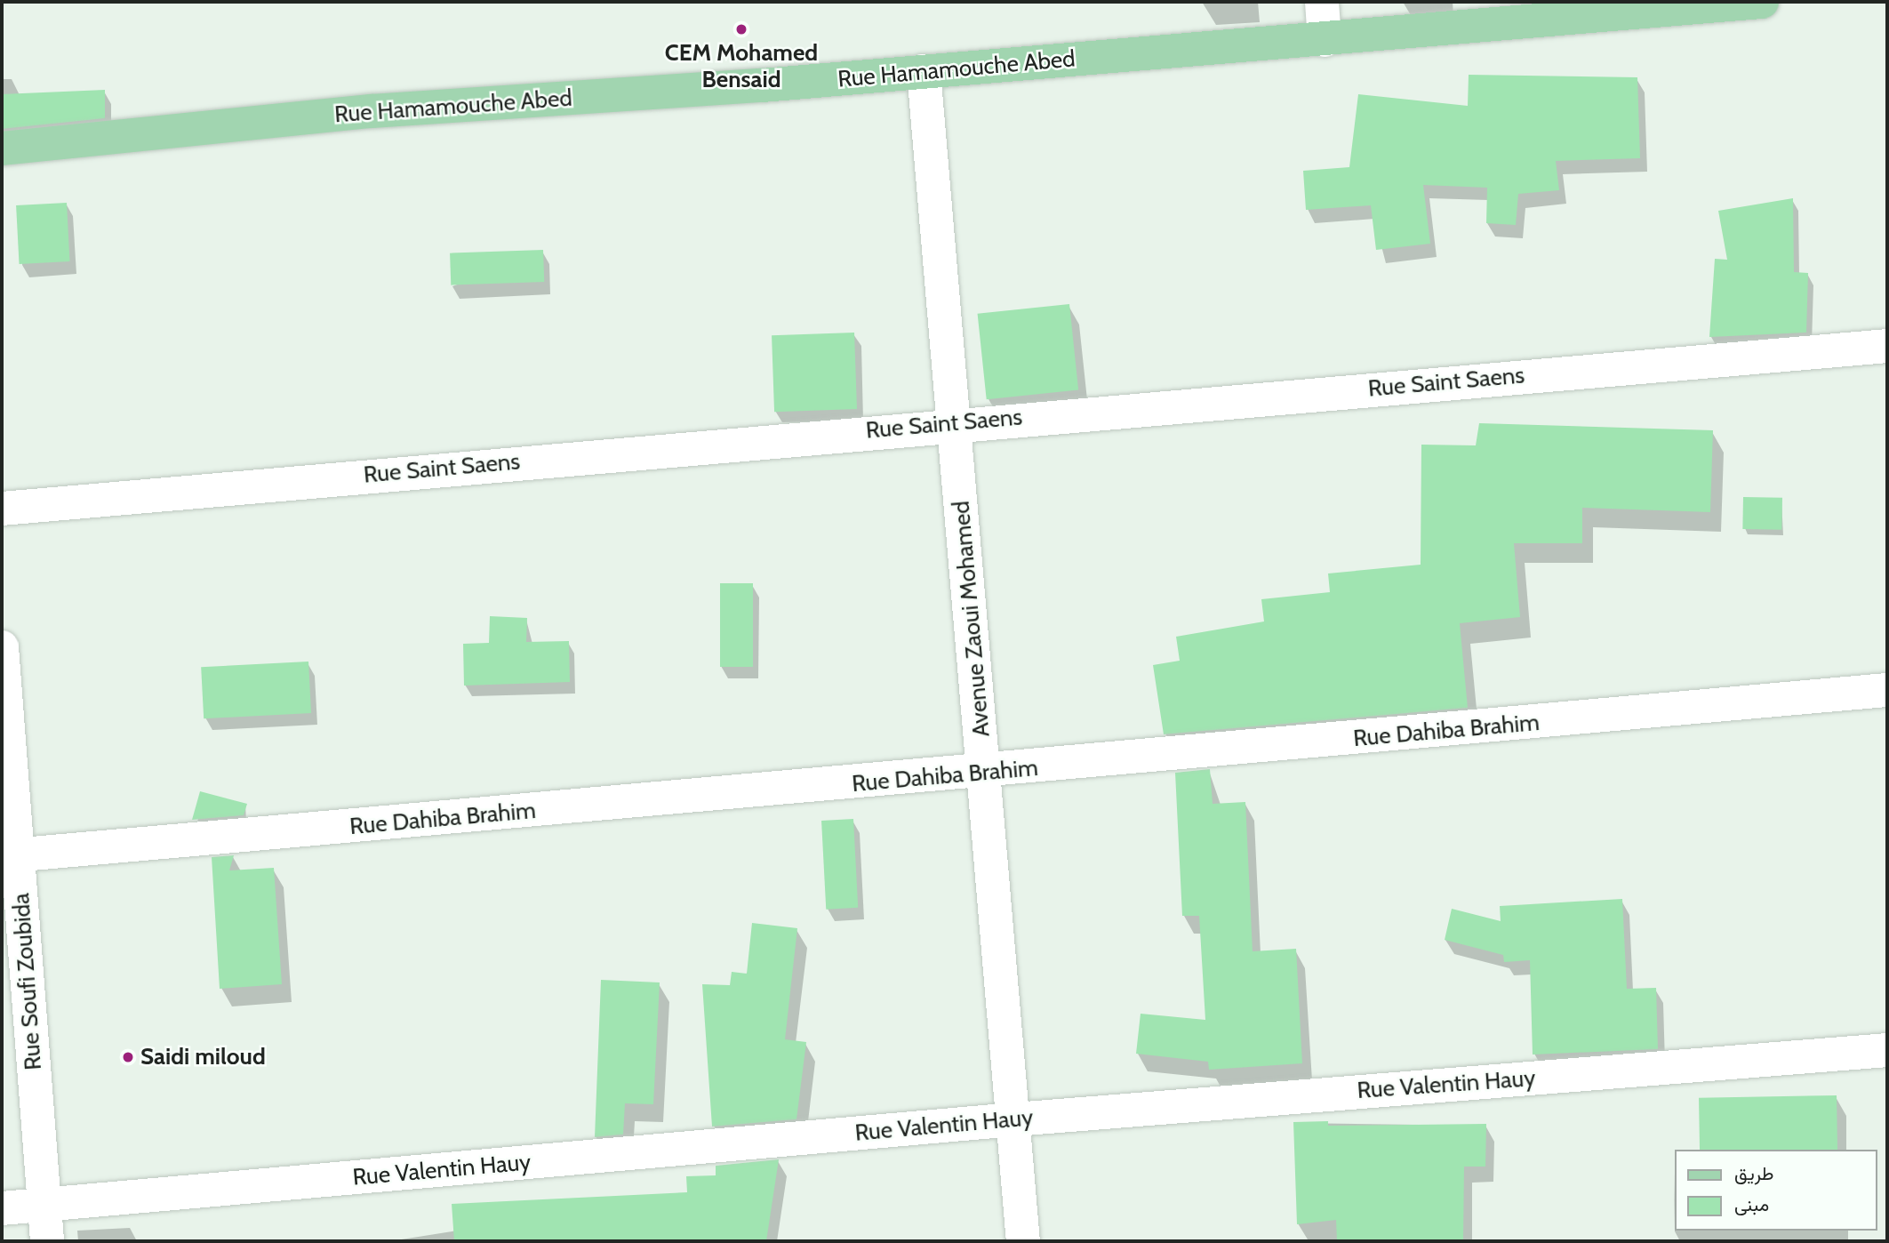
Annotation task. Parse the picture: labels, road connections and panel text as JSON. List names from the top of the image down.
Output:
{
  "streets": {
    "main road": ["Rue Hamamouche Abed"],
    "street": [
      "Rue Saint Saens",
      "Avenue Zaoui Mohamed",
      "Rue Dahiba Brahim",
      "Rue Soufi Zoubida",
      "Rue Valentin Hauy"
    ]
  },
  "crossings": [
    ["Rue Hamamouche Abed", "Avenue Zaoui Mohamed"],
    ["Rue Saint Saens", "Avenue Zaoui Mohamed"],
    ["Avenue Zaoui Mohamed", "Rue Dahiba Brahim"],
    ["Avenue Zaoui Mohamed", "Rue Valentin Hauy"],
    ["Rue Dahiba Brahim", "Rue Soufi Zoubida"],
    ["Rue Soufi Zoubida", "Rue Valentin Hauy"]
  ],
  "places": ["CEM Mohamed Bensaid", "Saidi miloud"],
  "legend": ["طريق", "مبنى"]
}
